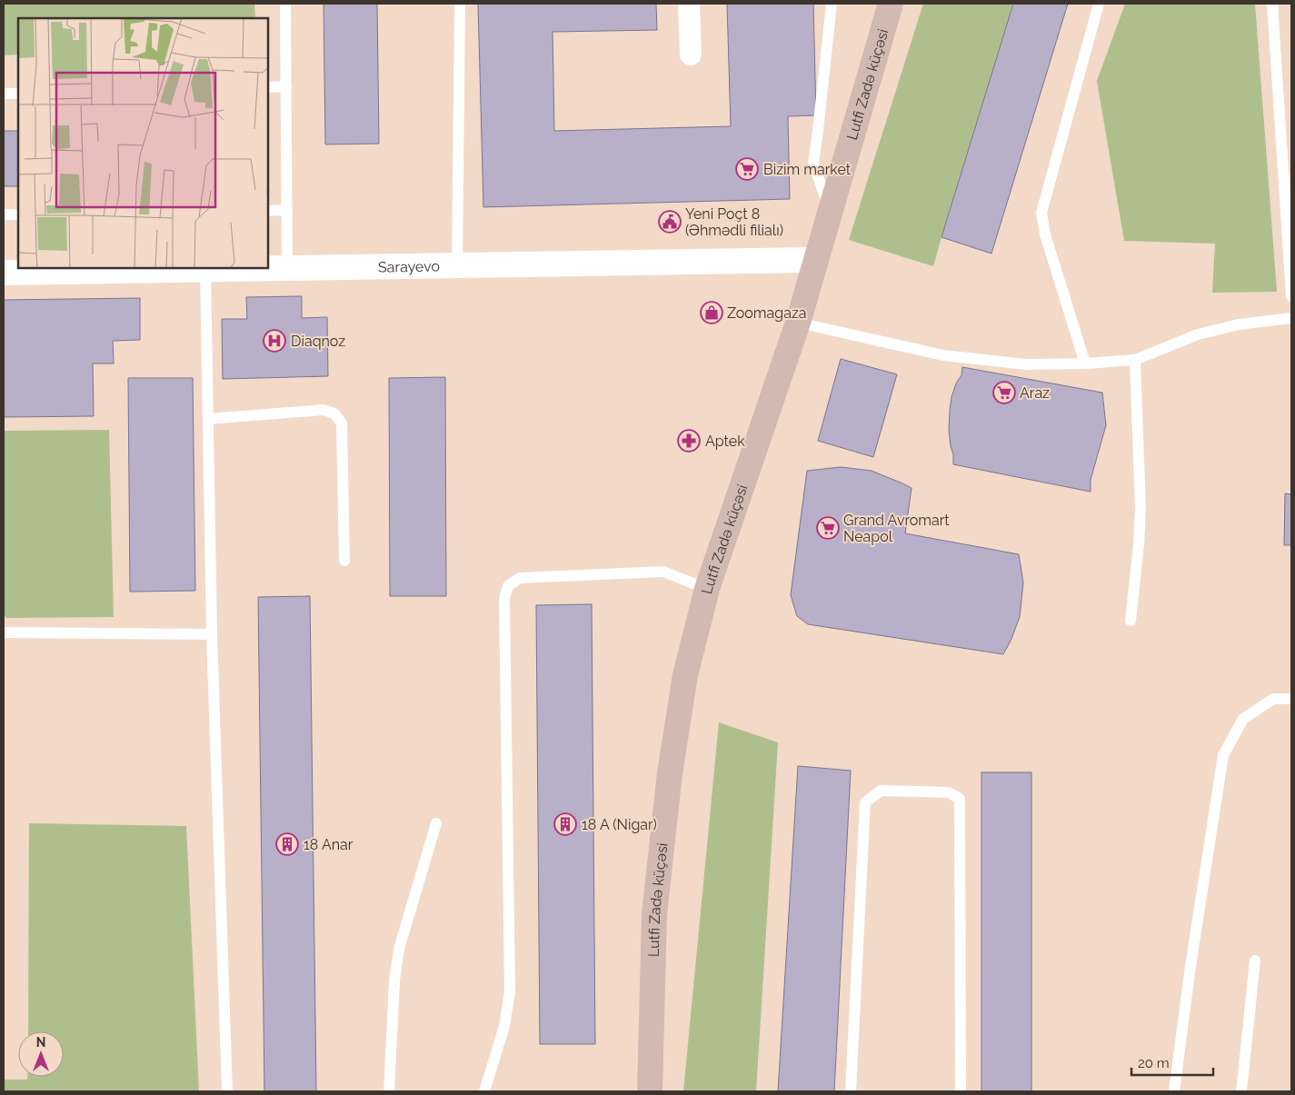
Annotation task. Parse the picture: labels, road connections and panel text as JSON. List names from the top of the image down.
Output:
{
  "streets": {
    "main road": ["Lutfi Zadə küçəsi"],
    "street": ["Sarayevo"]
  },
  "crossings": [
    ["Lutfi Zadə küçəsi", "Sarayevo"]
  ],
  "places": {
    "supermarket": ["Bizim market", "Araz", "Grand Avromart Neapol"],
    "public building": ["Yeni Poçt 8 (Əhmədli filialı)"],
    "shop": ["Zoomagaza"],
    "hospital": ["Diaqnoz"],
    "pharmacy": ["Aptek"],
    "building": ["18 A (Nigar)", "18 Anar"]
  },
  "scale_bar": "20 m",
  "north": "top"
}
